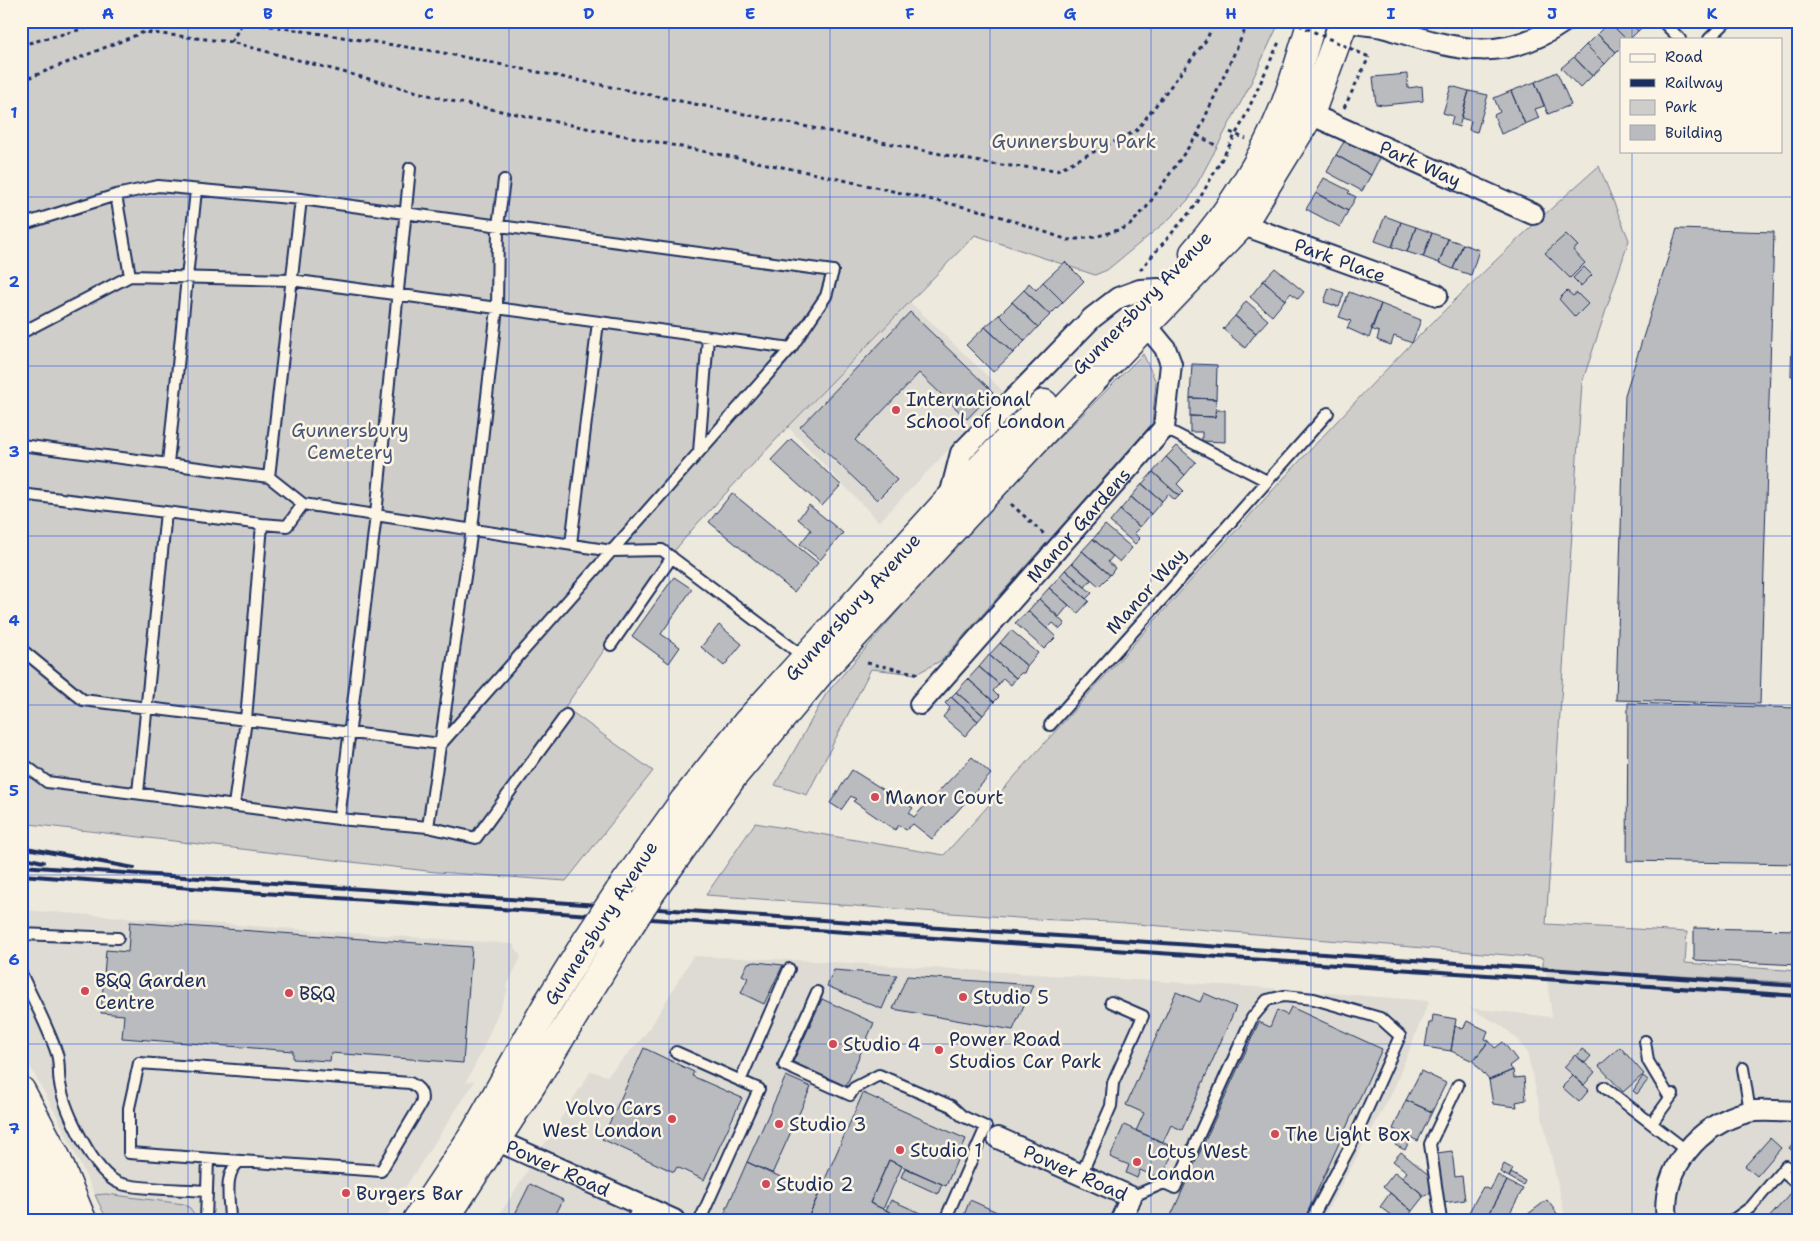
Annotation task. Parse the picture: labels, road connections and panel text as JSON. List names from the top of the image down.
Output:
{
  "streets": {
    "highway": ["Gunnersbury Avenue"],
    "street": [
      "Park Way",
      "Park Place",
      "Manor Gardens",
      "Power Road"
    ],
    "lane": ["Manor Way"]
  },
  "crossings": [
    ["Park Way", "Gunnersbury Avenue"],
    ["Park Place", "Gunnersbury Avenue"],
    ["Gunnersbury Avenue", "Power Road"]
  ],
  "parks": ["Gunnersbury Park", "Gunnersbury Cemetery"],
  "places": [
    "International School of London",
    "Manor Court",
    "B&Q Garden Centre",
    "B&Q",
    "Studio 5",
    "Studio 4",
    "Power Road Studios Car Park",
    "Volvo Cars West London",
    "Studio 3",
    "The Light Box",
    "Studio 1",
    "Lotus West London",
    "Studio 2",
    "Burgers Bar"
  ],
  "legend": [
    "Road",
    "Railway",
    "Park",
    "Building"
  ],
  "grid": {
    "columns": [
      "A",
      "B",
      "C",
      "D",
      "E",
      "F",
      "G",
      "H",
      "I",
      "J",
      "K"
    ],
    "rows": [
      "1",
      "2",
      "3",
      "4",
      "5",
      "6",
      "7"
    ]
  }
}
